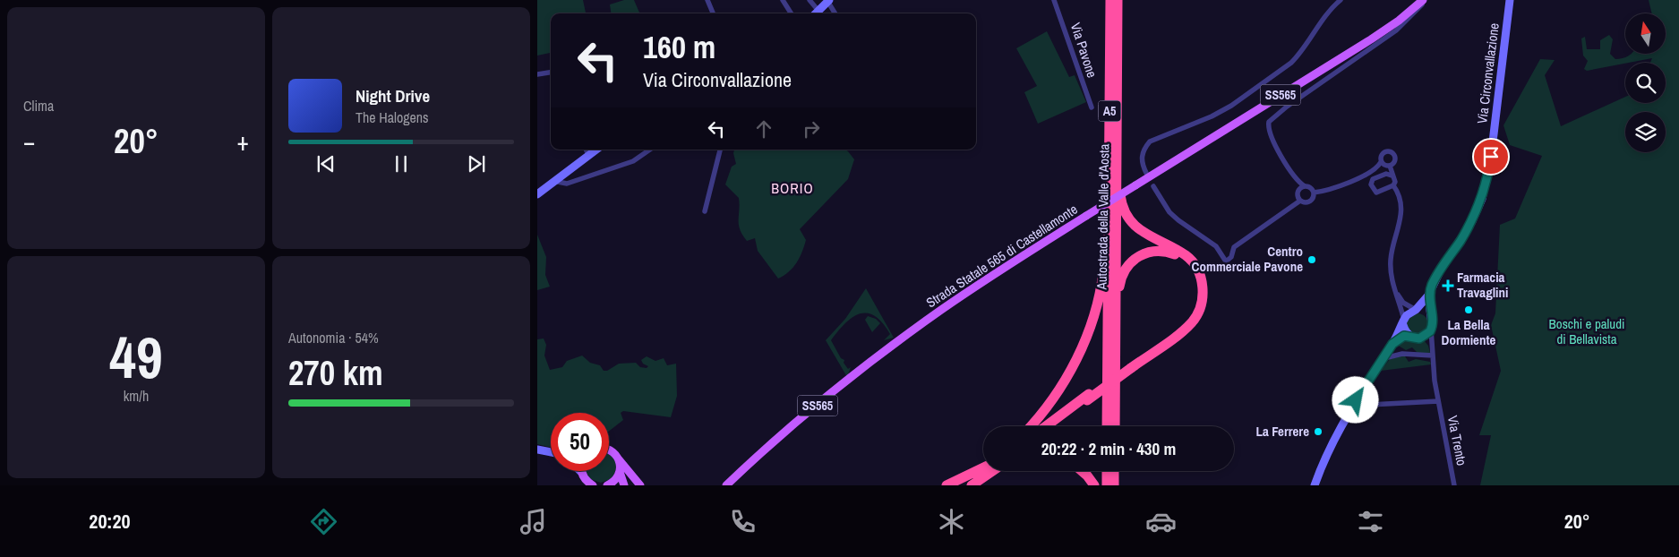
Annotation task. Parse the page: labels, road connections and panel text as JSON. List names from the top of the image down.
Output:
{
  "streets": {
    "highway": ["A5", "Autostrada della Valle d'Aosta"],
    "main road": ["Via Circonvallazione", "SS565", "Strada Statale 565 di Castellamonte"],
    "street": ["Via Pavone", "Via Trento"]
  },
  "crossings": [
    ["Via Circonvallazione", "Via Trento"]
  ],
  "districts": ["BORIO"],
  "parks": ["Boschi e paludi di Bellavista"],
  "places": {
    "other": ["Centro Commerciale Pavone", "La Bella Dormiente", "La Ferrere"],
    "health": ["Farmacia Travaglini"]
  },
  "north": "top",
  "page": {
    "tile": [
      "Clima",
      ["49", "km/h"],
      ["Autonomia · 54%", "270 km"]
    ],
    "turn": ["160 m", "Via Circonvallazione"],
    "song": ["Night Drive", "The Halogens"],
    "heat": ["−", "20°", "+"],
    "limit": "50",
    "trip": "20:22 · 2 min · 430 m",
    "tabs": ["20:20", "20°"]
  }
}
